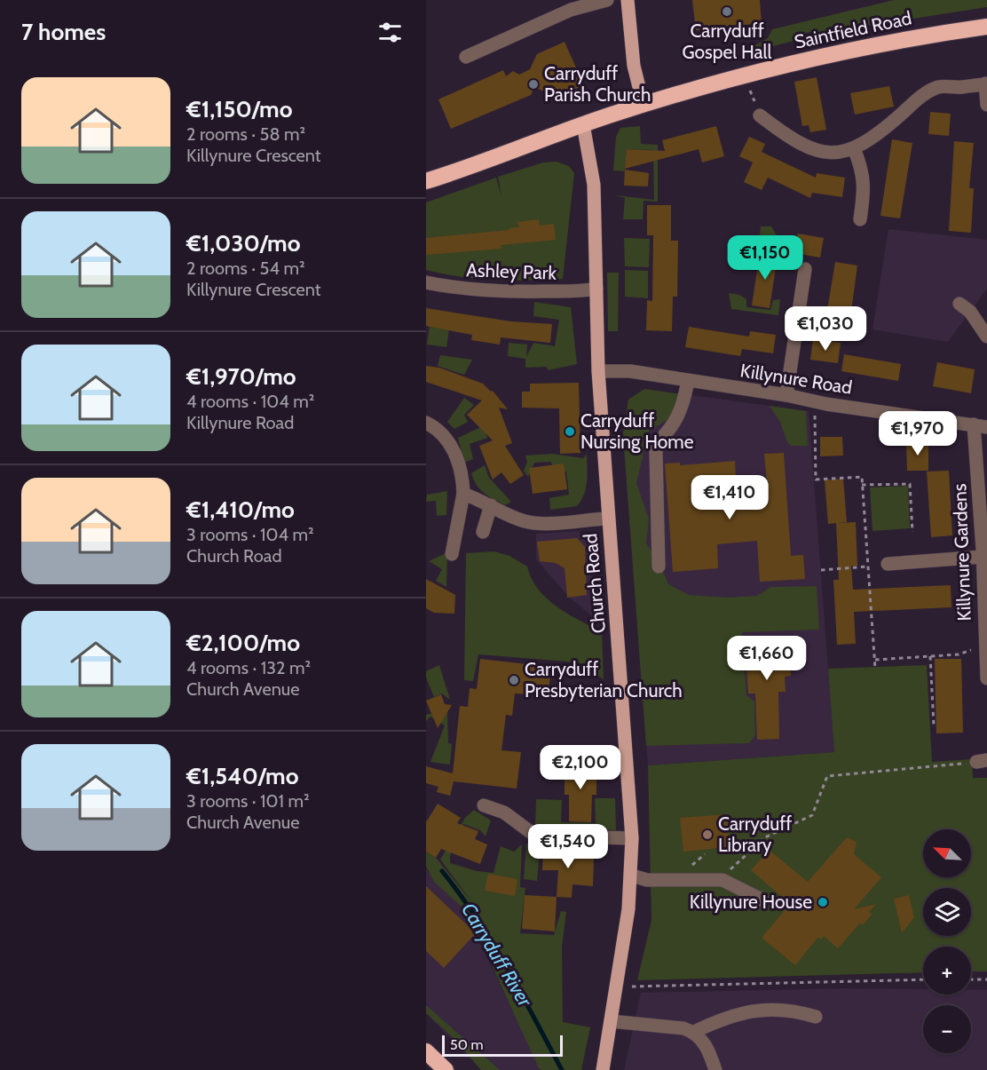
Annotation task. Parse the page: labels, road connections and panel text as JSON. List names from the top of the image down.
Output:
{
  "streets": {
    "highway": ["Saintfield Road"],
    "main road": ["Church Road"],
    "street": ["Ashley Park", "Killynure Road", "Killynure Gardens"]
  },
  "crossings": [
    ["Saintfield Road", "Church Road"],
    ["Ashley Park", "Church Road"],
    ["Killynure Road", "Killynure Gardens"],
    ["Killynure Road", "Church Road"]
  ],
  "water": ["Carryduff River"],
  "places": [
    "Carryduff Gospel Hall",
    "Carryduff Parish Church",
    "Carryduff Nursing Home",
    "Carryduff Presbyterian Church",
    "Carryduff Library",
    "Killynure House"
  ],
  "scale_bar": "50 m",
  "north": "top left",
  "page": {
    "heading": "7 homes",
    "list": [
      {
        "name": "€1,150/mo",
        "note": "2 rooms · 58 m² · Killynure Crescent"
      },
      {
        "name": "€1,030/mo",
        "note": "2 rooms · 54 m² · Killynure Crescent"
      },
      {
        "name": "€1,970/mo",
        "note": "4 rooms · 104 m² · Killynure Road"
      },
      {
        "name": "€1,410/mo",
        "note": "3 rooms · 104 m² · Church Road"
      },
      {
        "name": "€2,100/mo",
        "note": "4 rooms · 132 m² · Church Avenue"
      },
      {
        "name": "€1,540/mo",
        "note": "3 rooms · 101 m² · Church Avenue"
      }
    ],
    "price": [
      "€1,150",
      "€1,030",
      "€1,970",
      "€1,410",
      "€1,660",
      "€2,100",
      "€1,540"
    ],
    "map_buttons": ["+", "−"],
    "scale": "50 m"
  }
}
